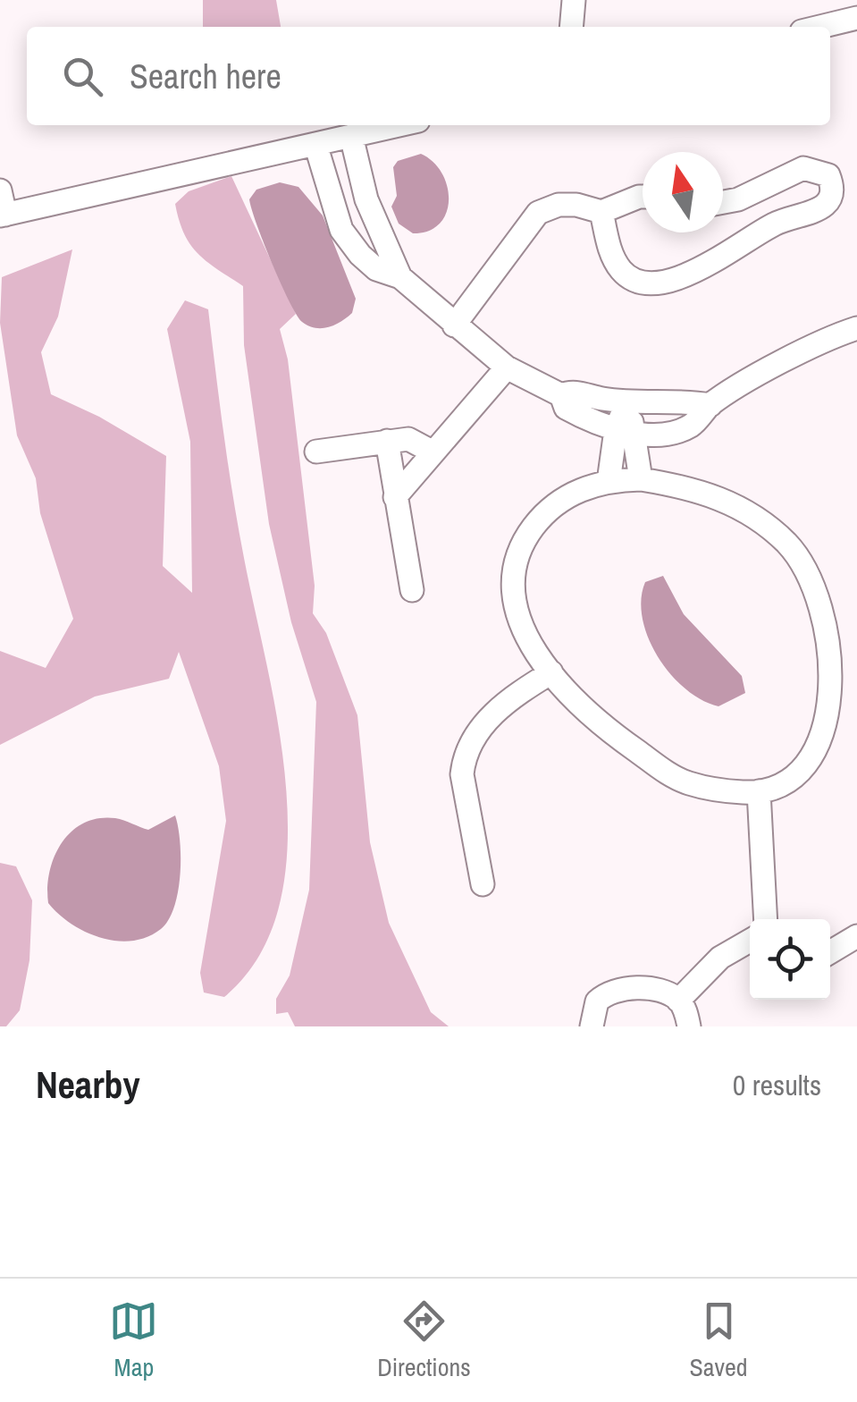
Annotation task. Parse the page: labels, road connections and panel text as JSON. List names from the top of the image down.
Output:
{
  "north": "top",
  "page": {
    "search": "Search here",
    "heading": ["Nearby", "0 results"],
    "nav": ["Map", "Directions", "Saved"]
  }
}
